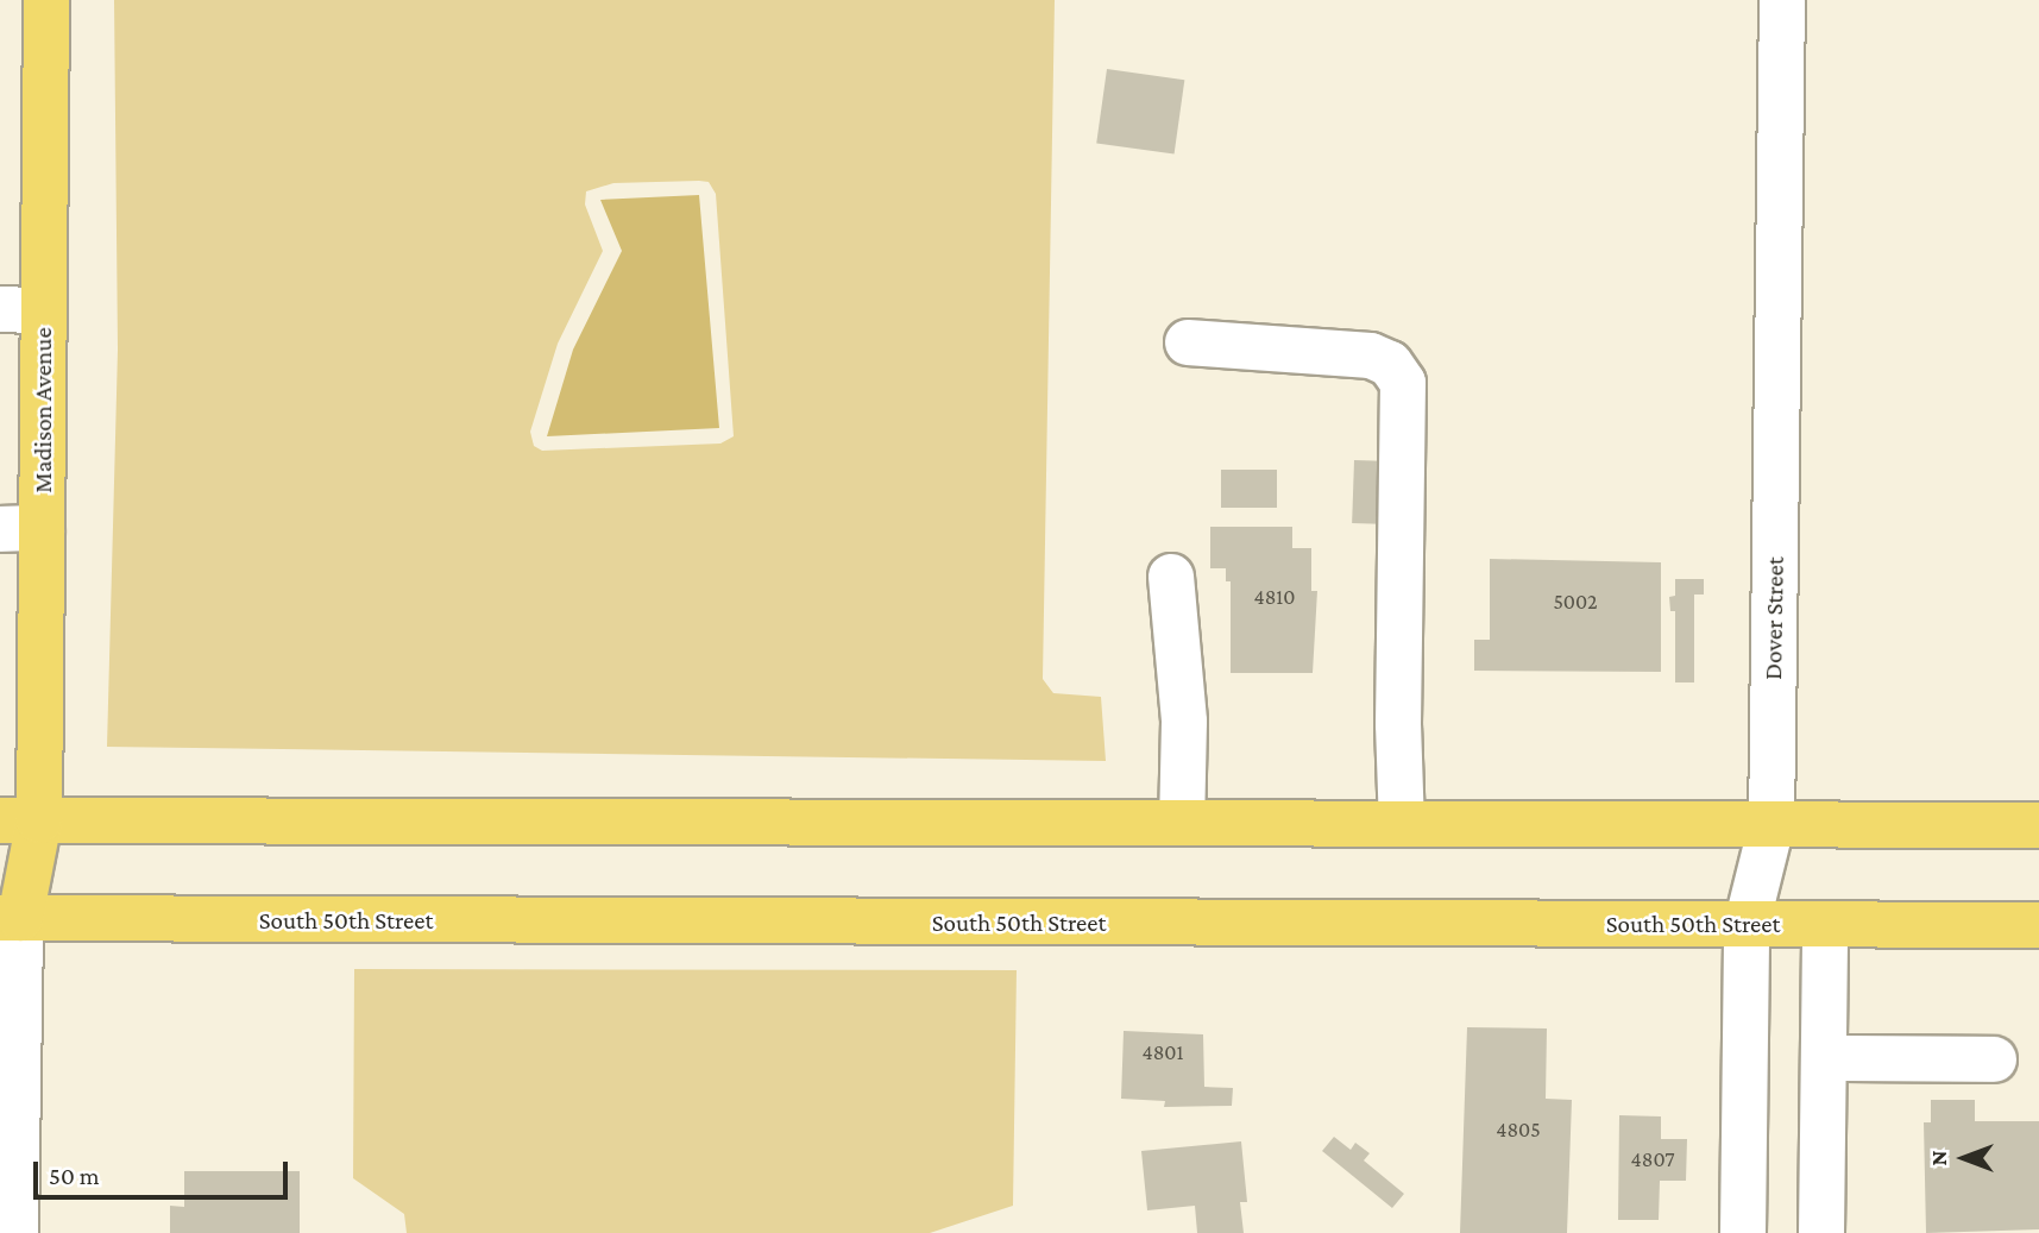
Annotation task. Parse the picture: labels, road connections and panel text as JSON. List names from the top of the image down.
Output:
{
  "streets": {
    "main road": ["Madison Avenue", "South 50th Street"],
    "street": ["Dover Street"]
  },
  "crossings": [
    ["Madison Avenue", "South 50th Street"],
    ["Dover Street", "South 50th Street"]
  ],
  "house_numbers": [
    "4810",
    "5002",
    "4801",
    "4805",
    "4807"
  ],
  "scale_bar": "50 m",
  "north": "left"
}
